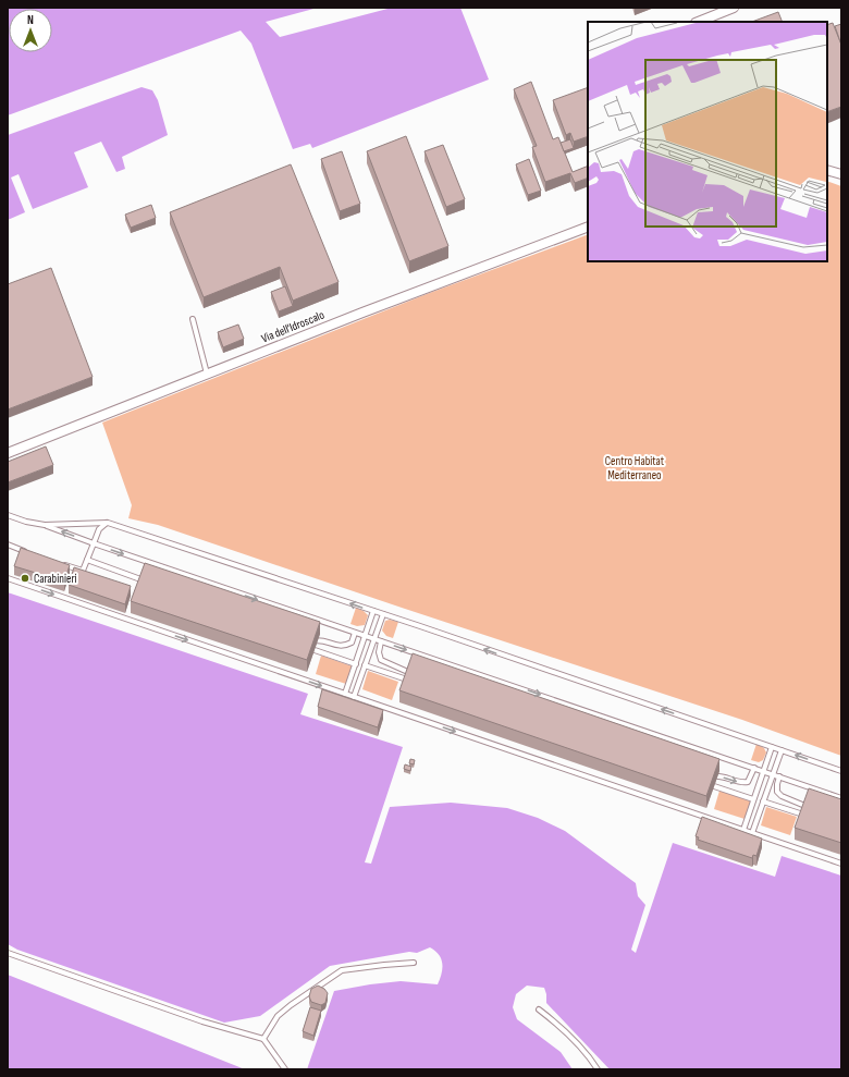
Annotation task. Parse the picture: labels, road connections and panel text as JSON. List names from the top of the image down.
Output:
{
  "streets": {
    "street": ["Via dell'Idroscalo"]
  },
  "parks": ["Centro Habitat Mediterraneo"],
  "places": ["Carabinieri"],
  "north": "top"
}
